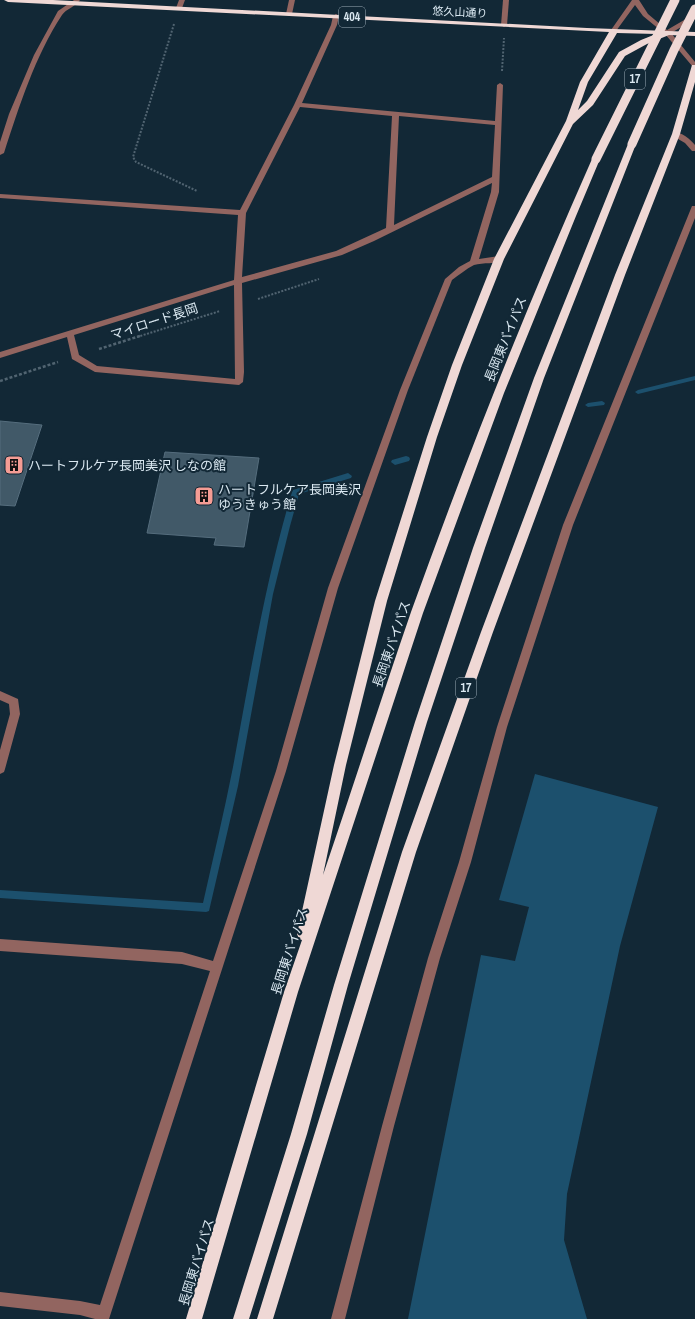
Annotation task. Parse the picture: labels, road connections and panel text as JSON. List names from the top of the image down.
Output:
{
  "streets": {
    "highway": [
      "悠久山通り",
      "404",
      "17",
      "長岡東バイパス"
    ],
    "path": ["マイロード長岡"]
  },
  "crossings": [
    ["悠久山通り", "17"],
    ["17", "長岡東バイパス"]
  ],
  "places": {
    "building": ["ハートフルケア長岡美沢 しなの館", "ハートフルケア長岡美沢 ゆうきゅう館"]
  }
}
